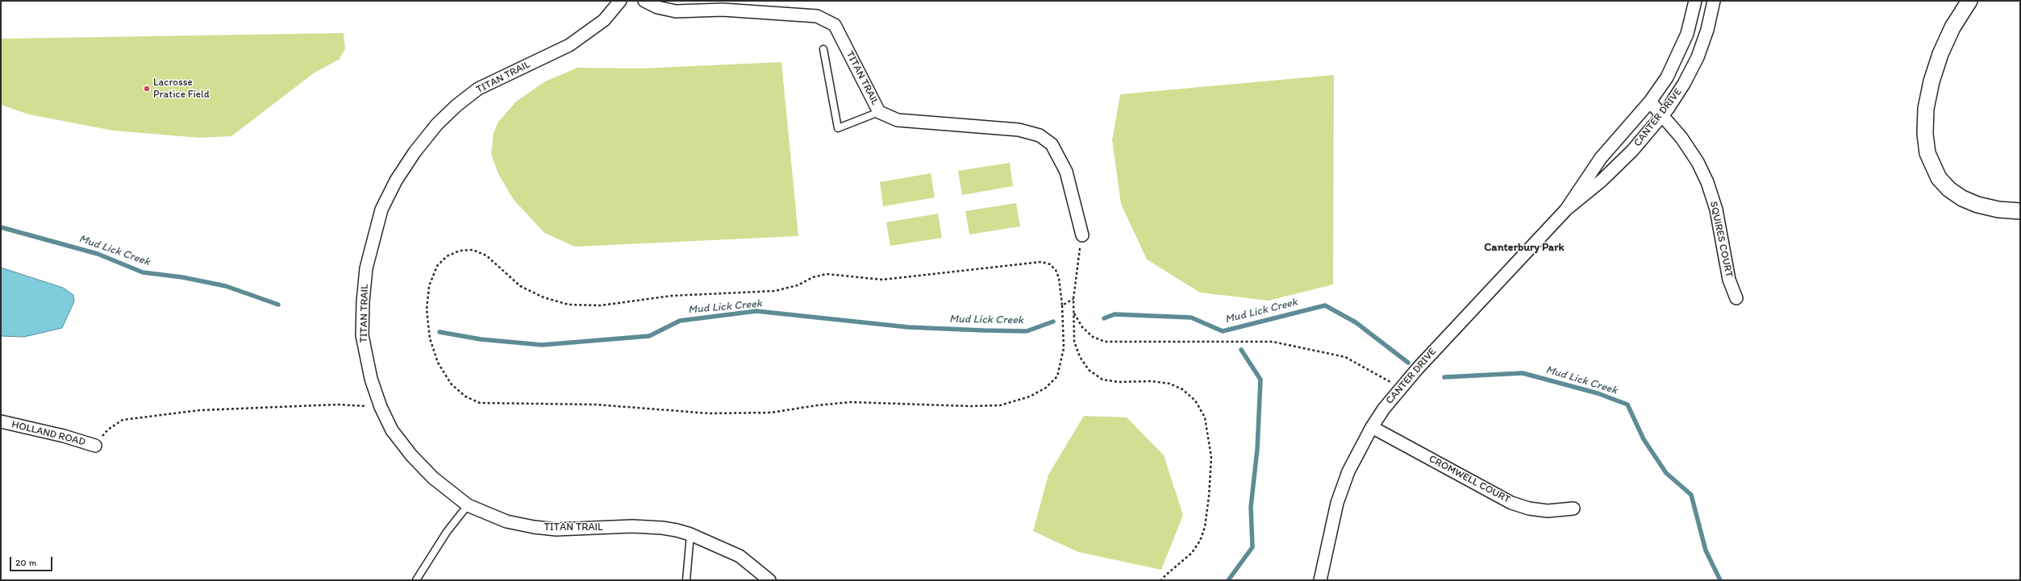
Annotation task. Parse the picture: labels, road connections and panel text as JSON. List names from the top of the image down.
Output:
{
  "streets": {
    "street": [
      "TITAN TRAIL",
      "CANTER DRIVE",
      "SQUIRES COURT",
      "HOLLAND ROAD",
      "CROMWELL COURT"
    ]
  },
  "crossings": [
    ["CANTER DRIVE", "SQUIRES COURT"],
    ["CANTER DRIVE", "CROMWELL COURT"]
  ],
  "districts": ["Canterbury Park"],
  "water": ["Mud Lick Creek"],
  "places": ["Lacrosse Pratice Field"],
  "scale_bar": "20 m"
}
